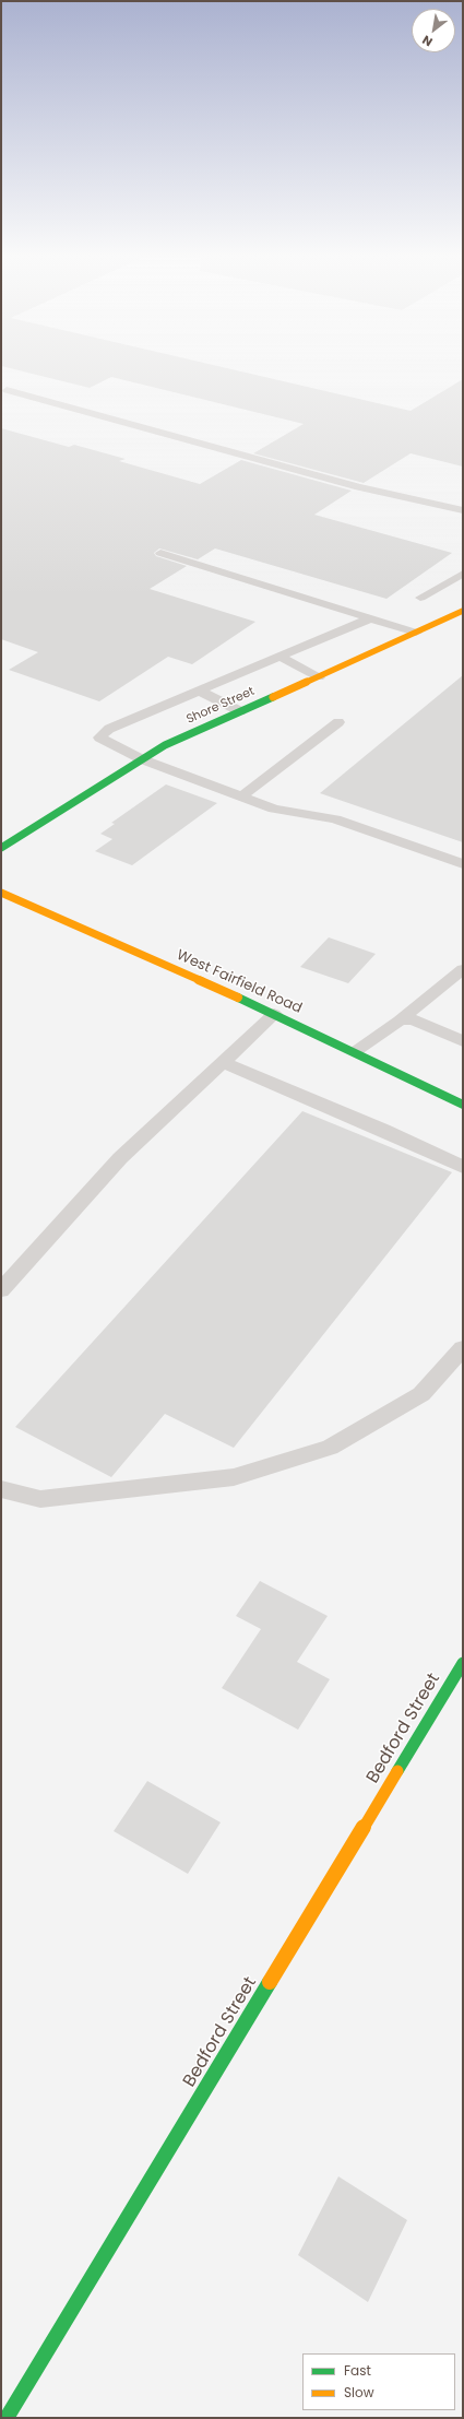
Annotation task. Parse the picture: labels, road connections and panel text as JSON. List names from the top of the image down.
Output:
{
  "streets": {
    "street": ["Shore Street", "West Fairfield Road", "Bedford Street"]
  },
  "legend": ["Fast", "Slow"],
  "north": "bottom left"
}
